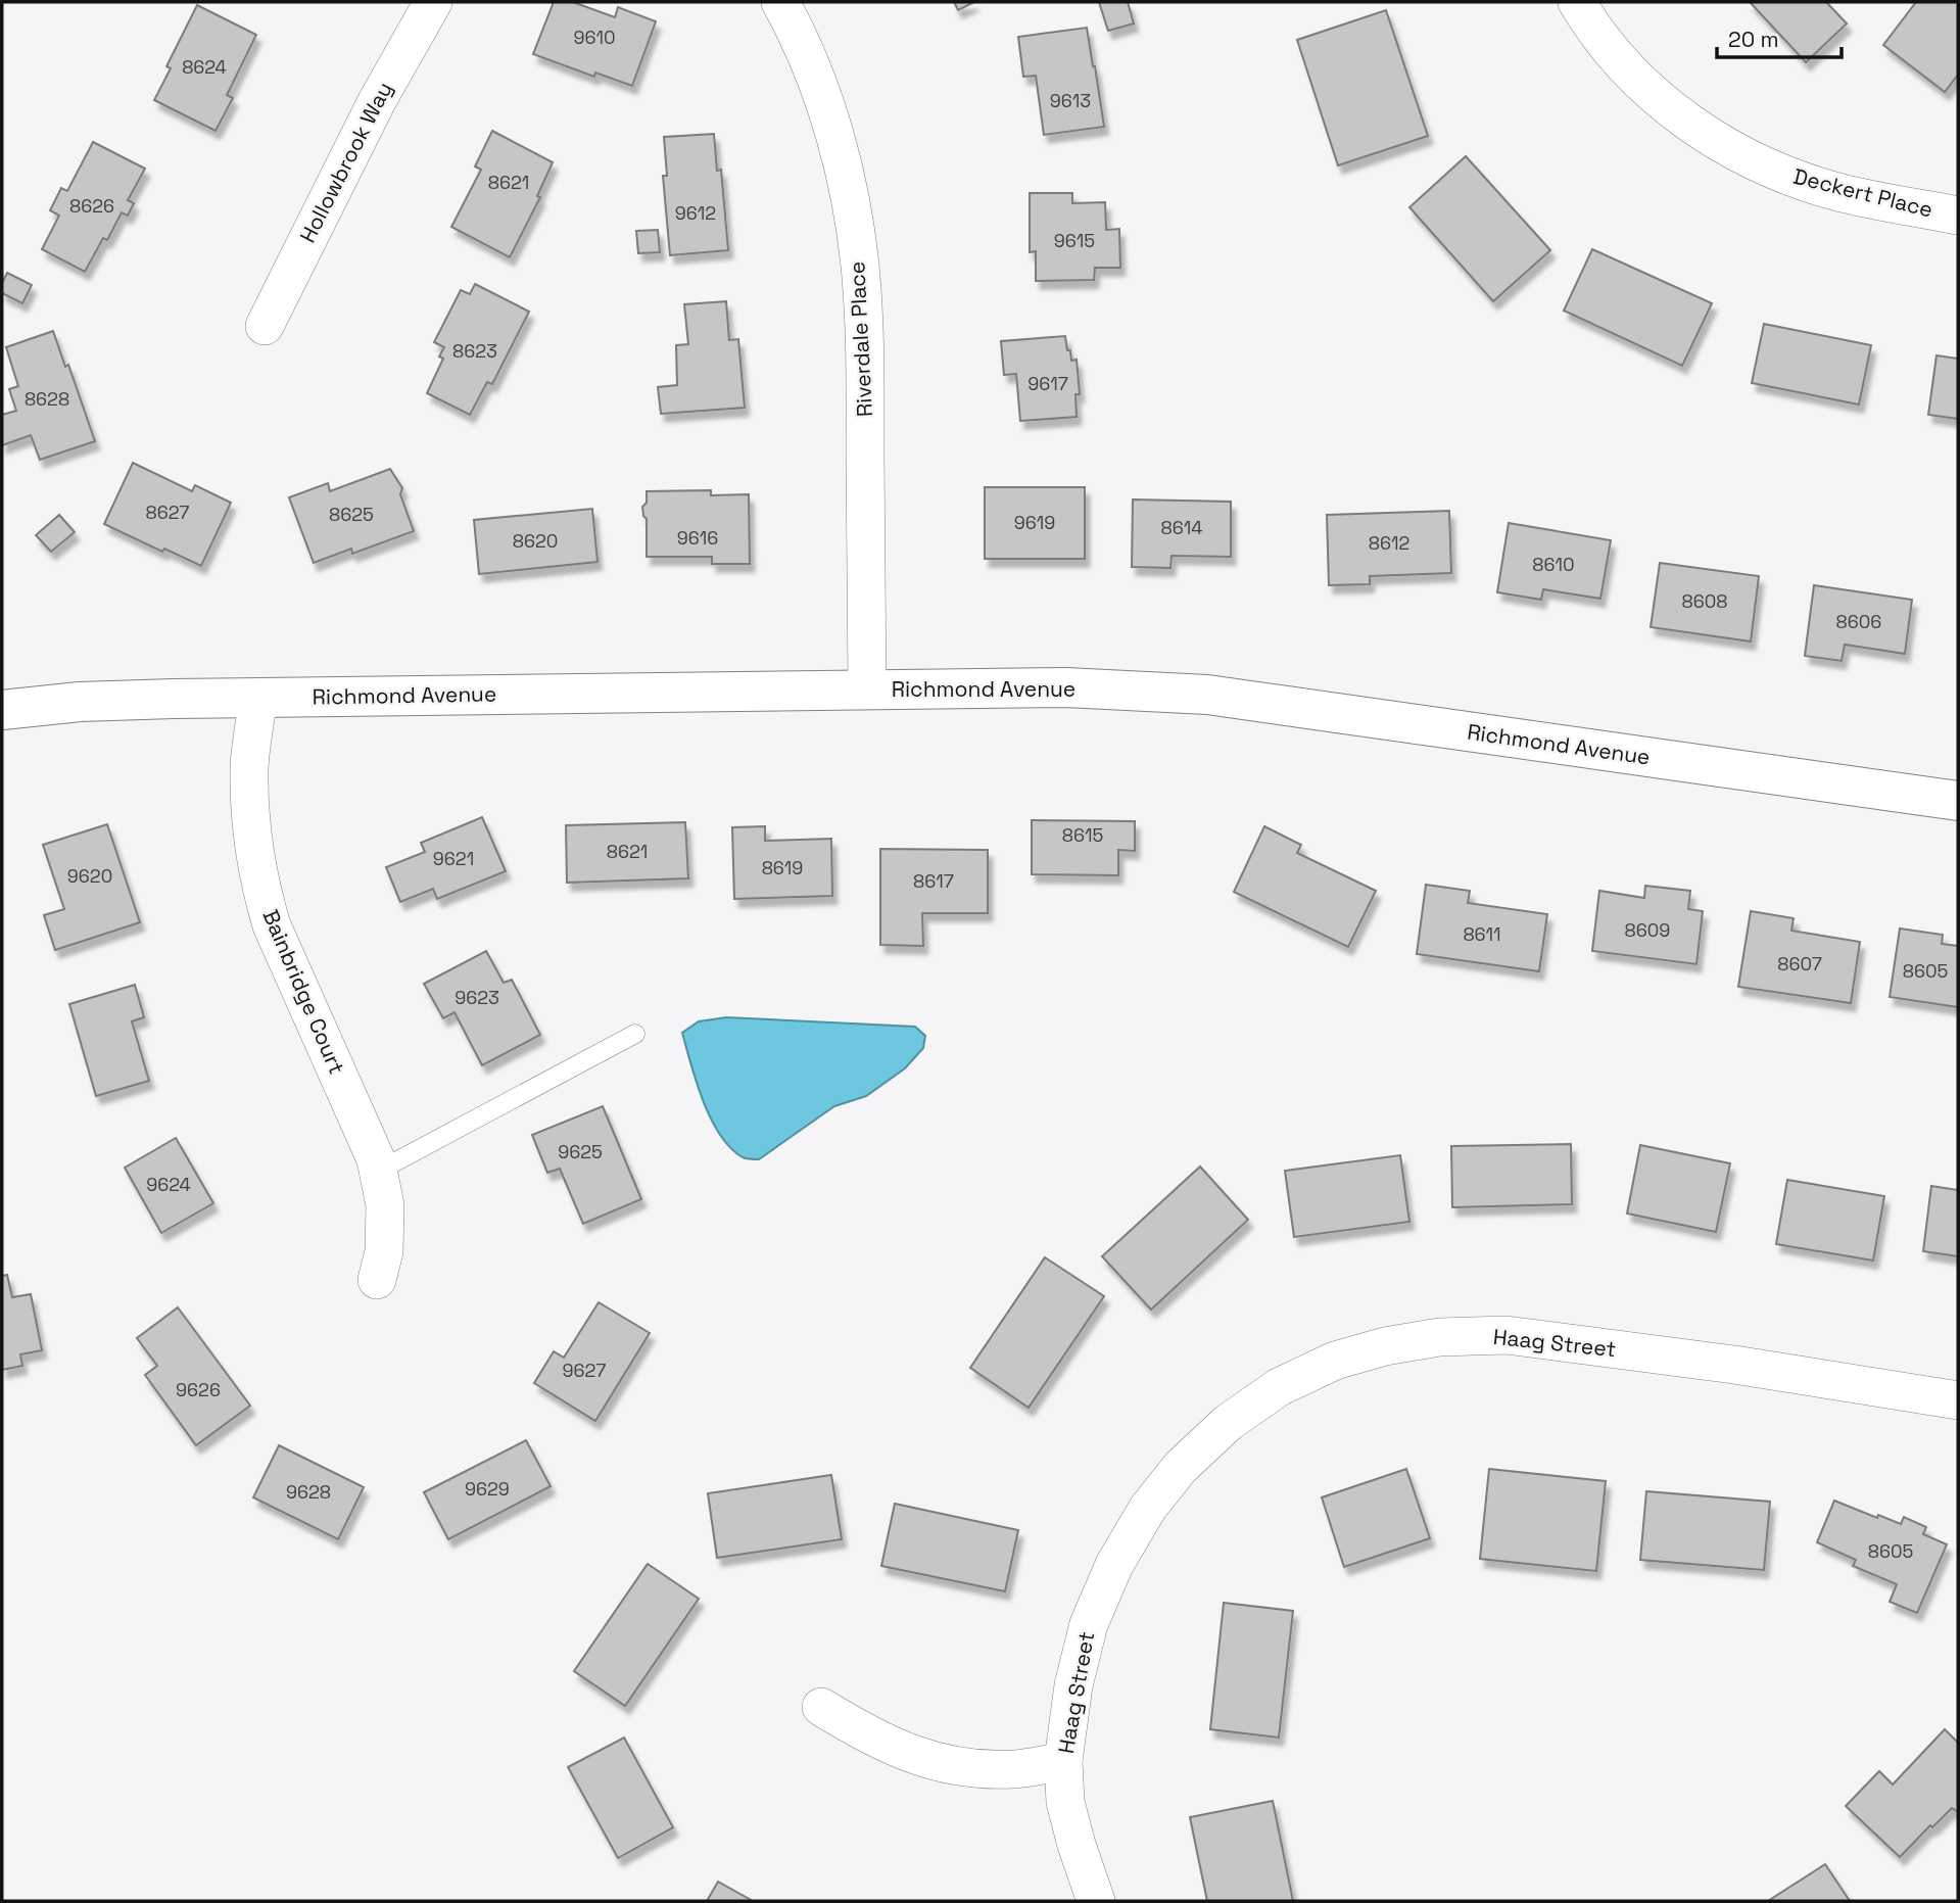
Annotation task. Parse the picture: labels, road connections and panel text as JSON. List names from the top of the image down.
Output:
{
  "streets": {
    "street": [
      "Hollowbrook Way",
      "Deckert Place",
      "Riverdale Place",
      "Richmond Avenue",
      "Bainbridge Court",
      "Haag Street"
    ]
  },
  "crossings": [
    ["Riverdale Place", "Richmond Avenue"],
    ["Richmond Avenue", "Bainbridge Court"]
  ],
  "house_numbers": [
    "9610",
    "8624",
    "9613",
    "8621",
    "8626",
    "9612",
    "9615",
    "8623",
    "9617",
    "8628",
    "8627",
    "8625",
    "9619",
    "8614",
    "9616",
    "8620",
    "8612",
    "8610",
    "8608",
    "8606",
    "8615",
    "8621",
    "9621",
    "8619",
    "9620",
    "8617",
    "8609",
    "8611",
    "8607",
    "8605",
    "9623",
    "9625",
    "9624",
    "9627",
    "9626",
    "9629",
    "9628",
    "8605"
  ],
  "scale_bar": "20 m"
}
